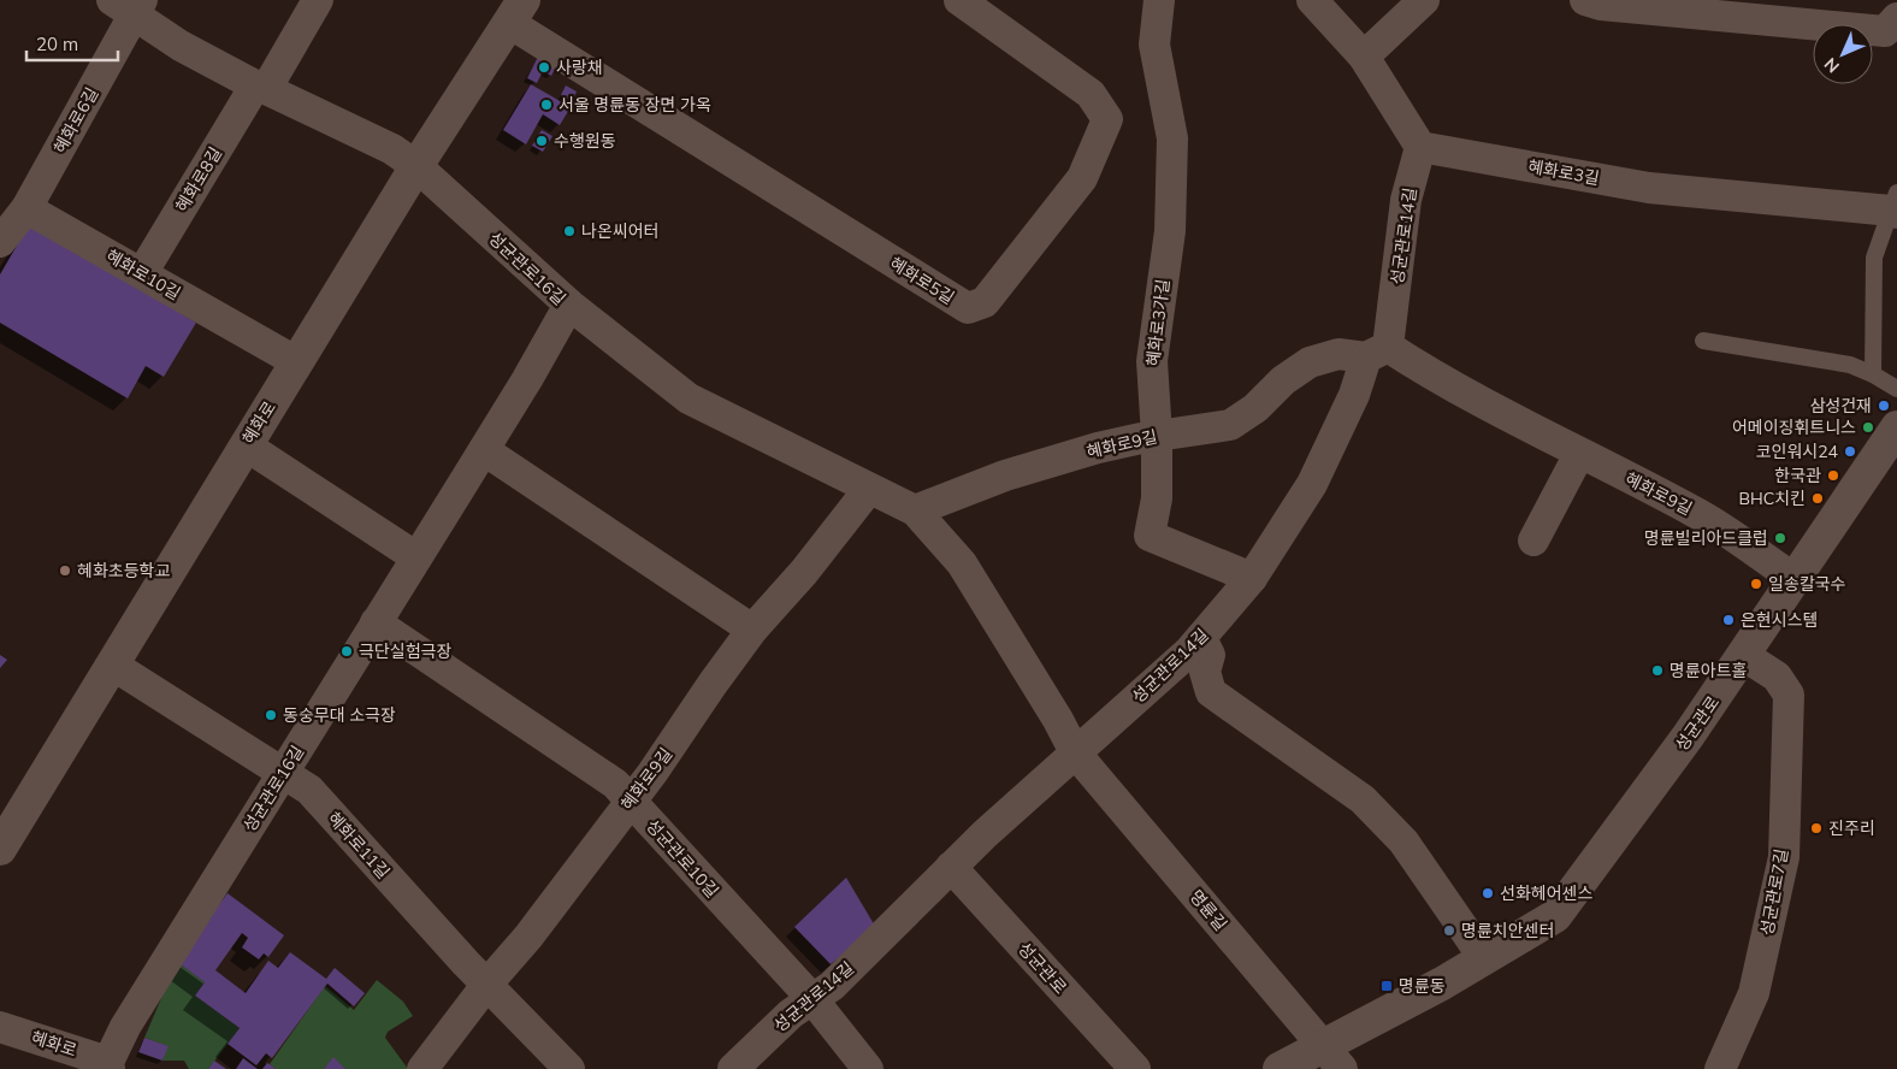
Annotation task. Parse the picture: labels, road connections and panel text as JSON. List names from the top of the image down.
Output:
{
  "streets": {
    "street": [
      "혜화로6길",
      "혜화로3길",
      "혜화로8길",
      "성균관로14길",
      "성균관로16길",
      "혜화로10길",
      "혜화로5길",
      "혜화로3가길",
      "혜화로",
      "혜화로9길",
      "성균관로",
      "혜화로11길",
      "성균관로10길",
      "성균관로7길",
      "명륜길"
    ]
  },
  "crossings": [
    ["혜화로6길", "혜화로10길"],
    ["혜화로3길", "성균관로14길"],
    ["혜화로8길", "혜화로10길"],
    ["성균관로14길", "혜화로3가길"],
    ["성균관로14길", "혜화로9길"],
    ["성균관로14길", "성균관로"],
    ["성균관로14길", "성균관로10길"],
    ["성균관로14길", "명륜길"],
    ["성균관로16길", "혜화로"],
    ["성균관로16길", "혜화로11길"],
    ["성균관로16길", "성균관로10길"],
    ["혜화로10길", "혜화로"],
    ["혜화로5길", "혜화로"],
    ["혜화로3가길", "혜화로9길"],
    ["혜화로", "혜화로11길"],
    ["혜화로9길", "성균관로"],
    ["혜화로9길", "혜화로11길"],
    ["혜화로9길", "성균관로10길"],
    ["혜화로9길", "명륜길"],
    ["성균관로", "성균관로7길"],
    ["성균관로", "명륜길"]
  ],
  "places": {
    "other": [
      "사랑채",
      "서울 명륜동 장면 가옥",
      "수행원동",
      "나온씨어터",
      "삼성건재",
      "어메이징휘트니스",
      "코인워시24",
      "한국관",
      "BHC치킨",
      "명륜빌리아드클럽",
      "혜화초등학교",
      "일송칼국수",
      "은현시스템",
      "극단실험극장",
      "명륜아트홀",
      "동숭무대 소극장",
      "진주리",
      "선화헤어센스",
      "명륜치안센터"
    ],
    "transit": ["명륜동"]
  },
  "scale_bar": "20 m",
  "north": "bottom left"
}
